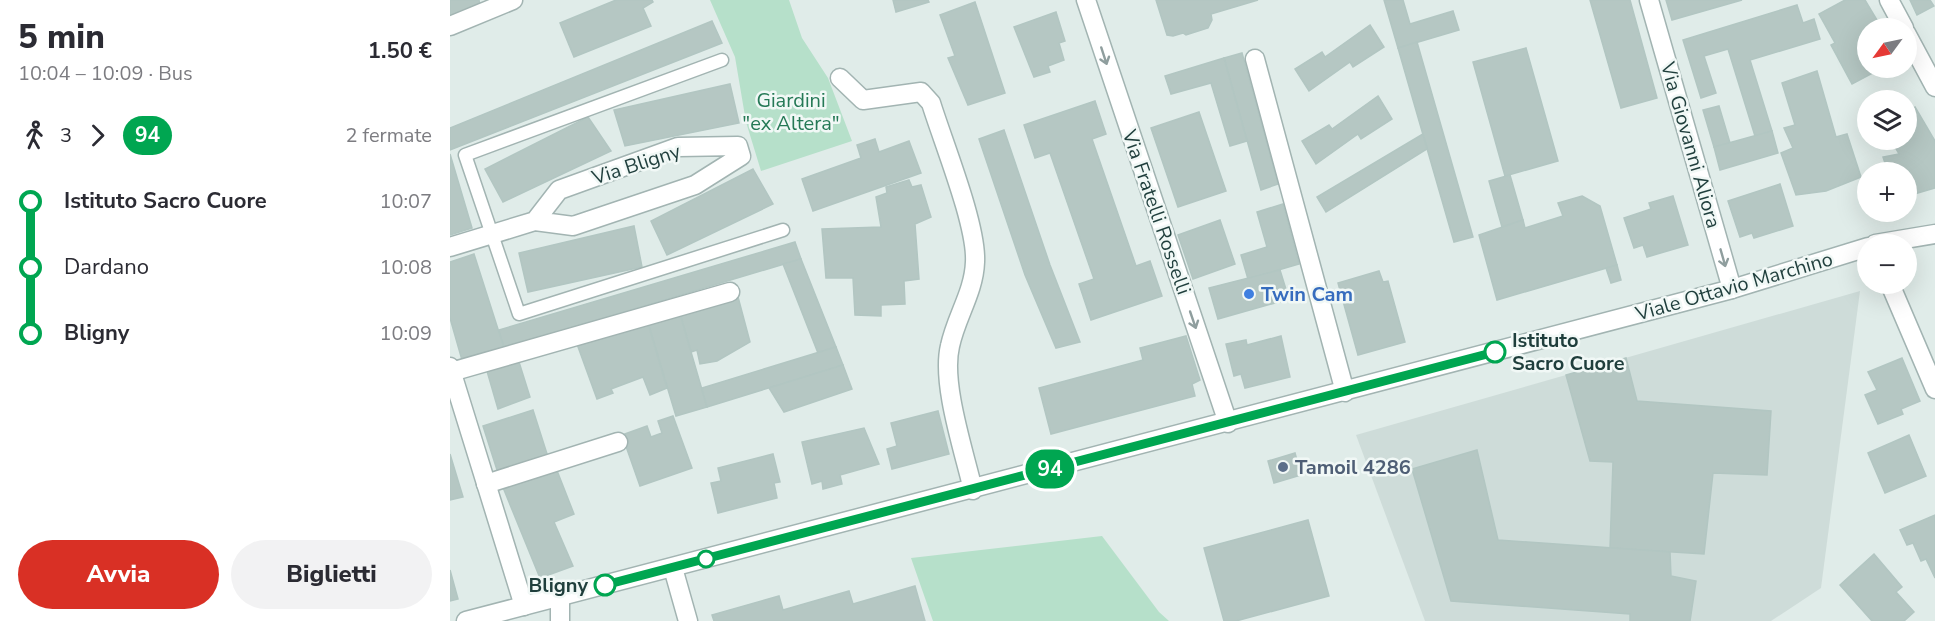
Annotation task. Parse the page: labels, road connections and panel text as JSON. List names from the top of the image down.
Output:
{
  "streets": {
    "street": [
      "Via Giovanni Aliora",
      "Via Bligny",
      "Via Fratelli Rosselli",
      "Viale Ottavio Marchino"
    ]
  },
  "crossings": [
    ["Via Giovanni Aliora", "Viale Ottavio Marchino"],
    ["Via Fratelli Rosselli", "Viale Ottavio Marchino"]
  ],
  "one_way": ["Via Giovanni Aliora"],
  "parks": ["Giardini \"ex Altera\""],
  "places": [
    "Twin Cam",
    "Istituto Sacro Cuore",
    "Tamoil 4286",
    "Bligny"
  ],
  "lines": ["bus line 94"],
  "north": "bottom left",
  "page": {
    "heading": ["5 min", "10:04 – 10:09 · Bus", "1.50 €"],
    "on_map": "94",
    "map_buttons": ["+", "−"],
    "legs": ["3", "94", "2 fermate"],
    "list": [
      {
        "name": "Istituto Sacro Cuore",
        "value": "10:07"
      },
      {
        "name": "Dardano",
        "value": "10:08"
      },
      {
        "name": "Bligny",
        "value": "10:09"
      }
    ],
    "buttons": ["Avvia", "Biglietti"]
  }
}
